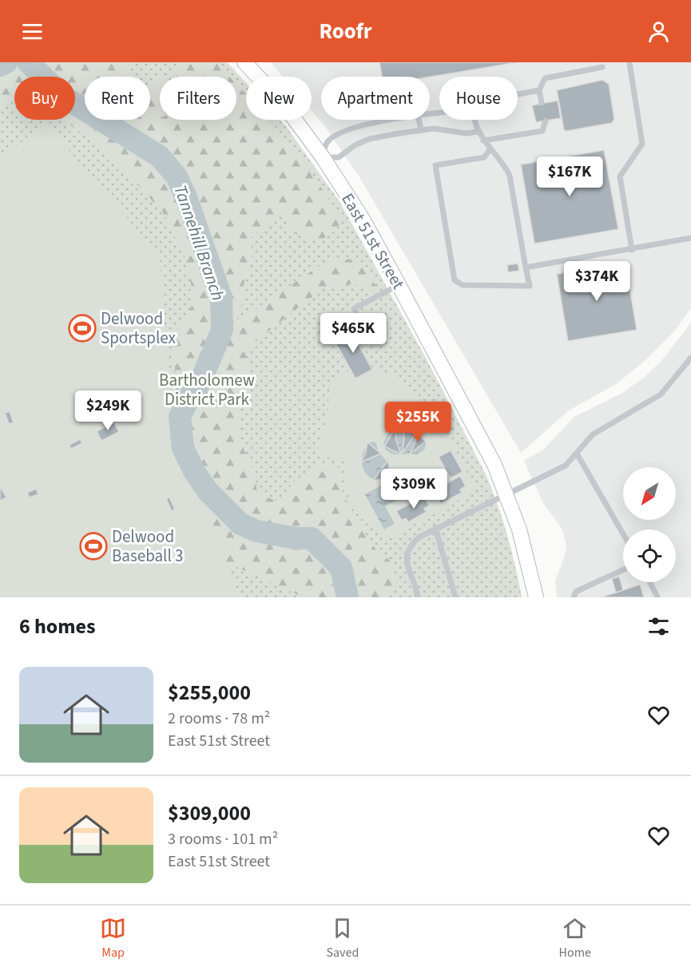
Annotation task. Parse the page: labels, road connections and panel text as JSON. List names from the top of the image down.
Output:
{
  "streets": {
    "main road": ["East 51st Street"]
  },
  "water": ["Tannehill Branch"],
  "parks": ["Bartholomew District Park"],
  "places": {
    "sports": ["Delwood Sportsplex", "Delwood Baseball 3"]
  },
  "north": "bottom left",
  "page": {
    "header": "Roofr",
    "chip": [
      "Buy",
      "Rent",
      "Filters",
      "New",
      "Apartment",
      "House"
    ],
    "price": [
      "$167K",
      "$374K",
      "$465K",
      "$249K",
      "$255K",
      "$309K"
    ],
    "heading": "6 homes",
    "list": [
      {
        "name": "$255,000",
        "note": "2 rooms · 78 m² · East 51st Street"
      },
      {
        "name": "$309,000",
        "note": "3 rooms · 101 m² · East 51st Street"
      }
    ],
    "tabs": ["Map", "Saved", "Home"]
  }
}
